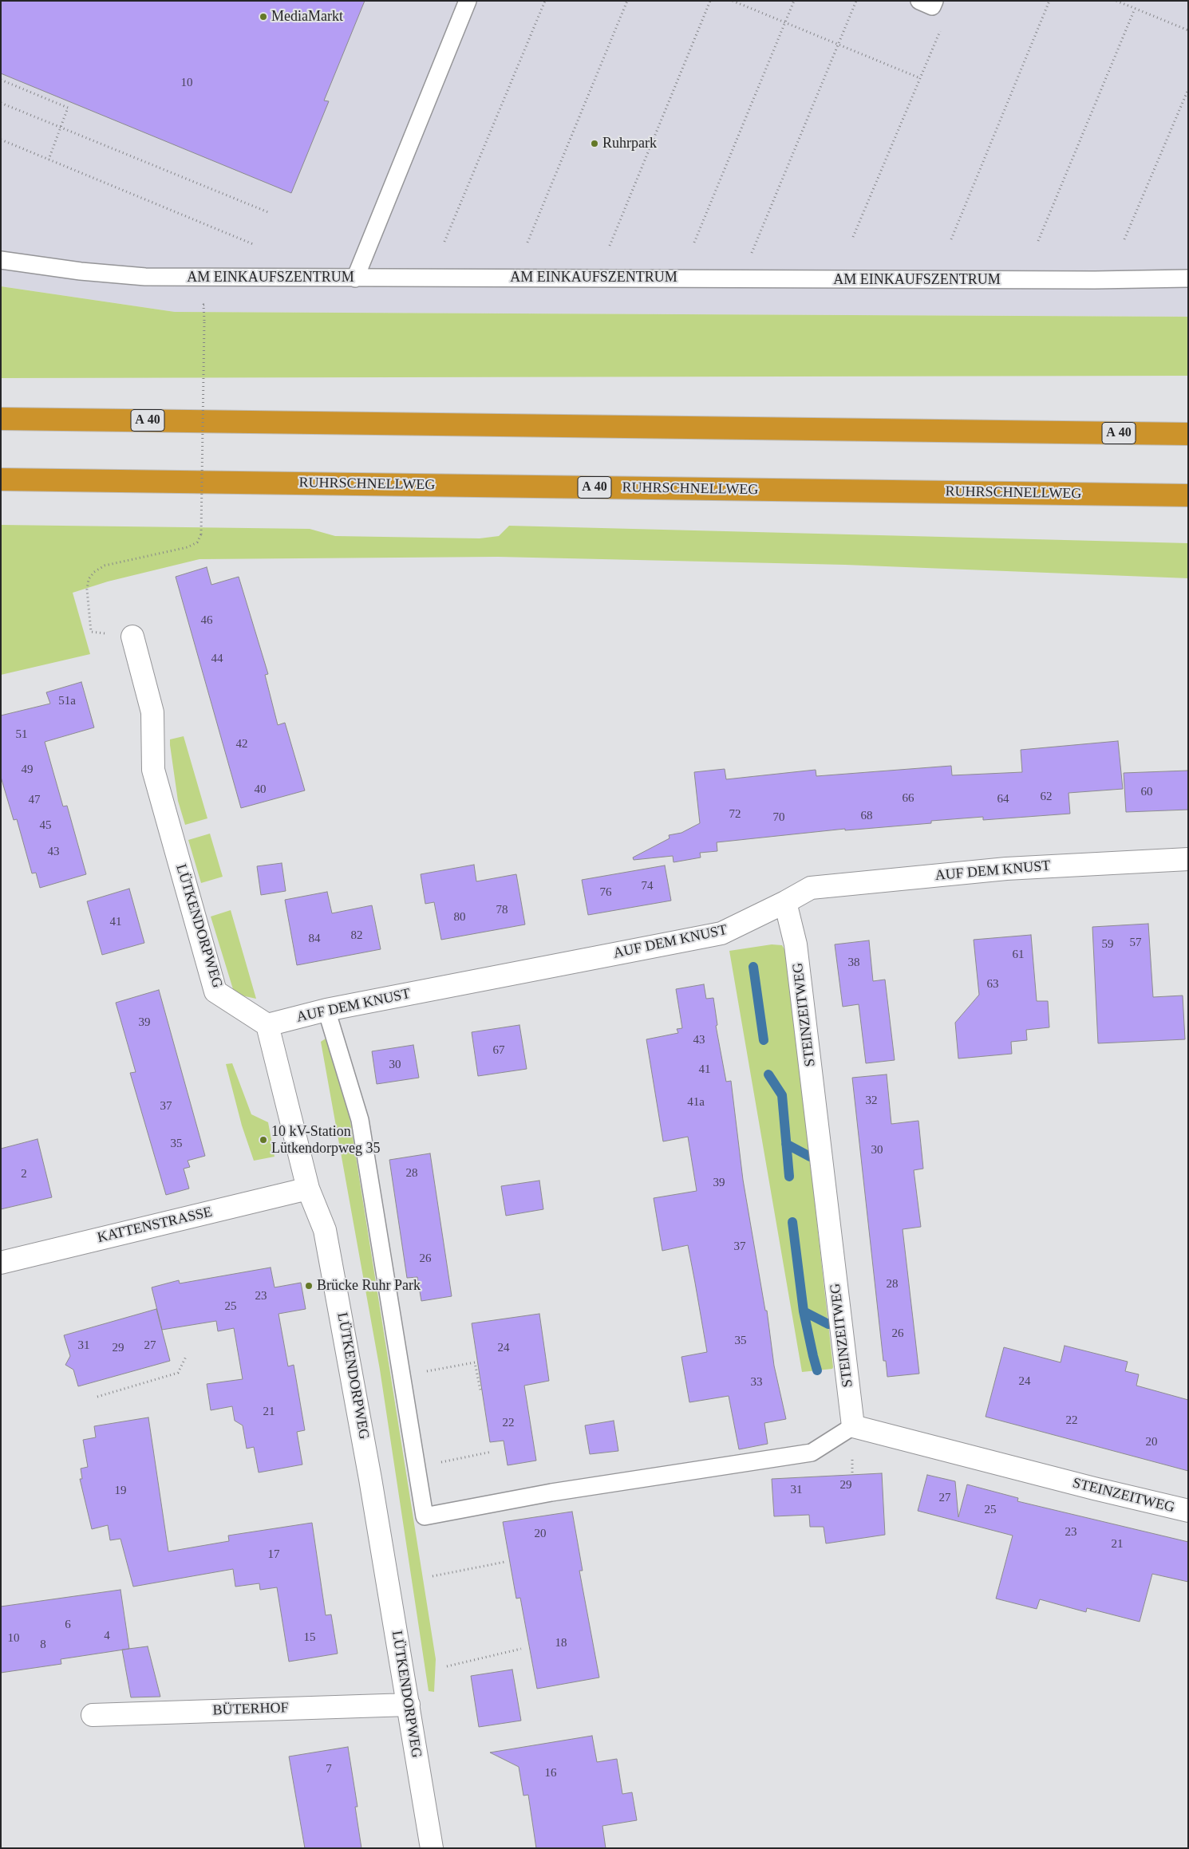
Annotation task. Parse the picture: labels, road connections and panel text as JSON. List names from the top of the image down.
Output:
{
  "streets": {
    "highway": ["A 40", "RUHRSCHNELLWEG"],
    "street": [
      "AUF DEM KNUST",
      "LÜTKENDORPWEG",
      "STEINZEITWEG",
      "KATTENSTRASSE",
      "BÜTERHOF"
    ],
    "lane": ["AM EINKAUFSZENTRUM"]
  },
  "crossings": [
    ["AUF DEM KNUST", "LÜTKENDORPWEG"],
    ["AUF DEM KNUST", "STEINZEITWEG"],
    ["LÜTKENDORPWEG", "KATTENSTRASSE"],
    ["LÜTKENDORPWEG", "BÜTERHOF"]
  ],
  "places": [
    "MediaMarkt",
    "Ruhrpark",
    "10 kV-Station Lütkendorpweg 35",
    "Brücke Ruhr Park"
  ],
  "house_numbers": [
    "10",
    "46",
    "44",
    "51a",
    "51",
    "42",
    "49",
    "40",
    "60",
    "62",
    "66",
    "64",
    "47",
    "72",
    "68",
    "70",
    "45",
    "43",
    "74",
    "76",
    "78",
    "80",
    "41",
    "82",
    "84",
    "57",
    "59",
    "61",
    "38",
    "63",
    "39",
    "43",
    "67",
    "30",
    "41",
    "32",
    "41a",
    "37",
    "35",
    "30",
    "28",
    "2",
    "39",
    "37",
    "26",
    "28",
    "23",
    "25",
    "26",
    "35",
    "31",
    "27",
    "29",
    "24",
    "24",
    "33",
    "21",
    "22",
    "22",
    "20",
    "29",
    "31",
    "19",
    "27",
    "25",
    "23",
    "20",
    "21",
    "17",
    "6",
    "4",
    "15",
    "10",
    "18",
    "8",
    "7",
    "16"
  ]
}
